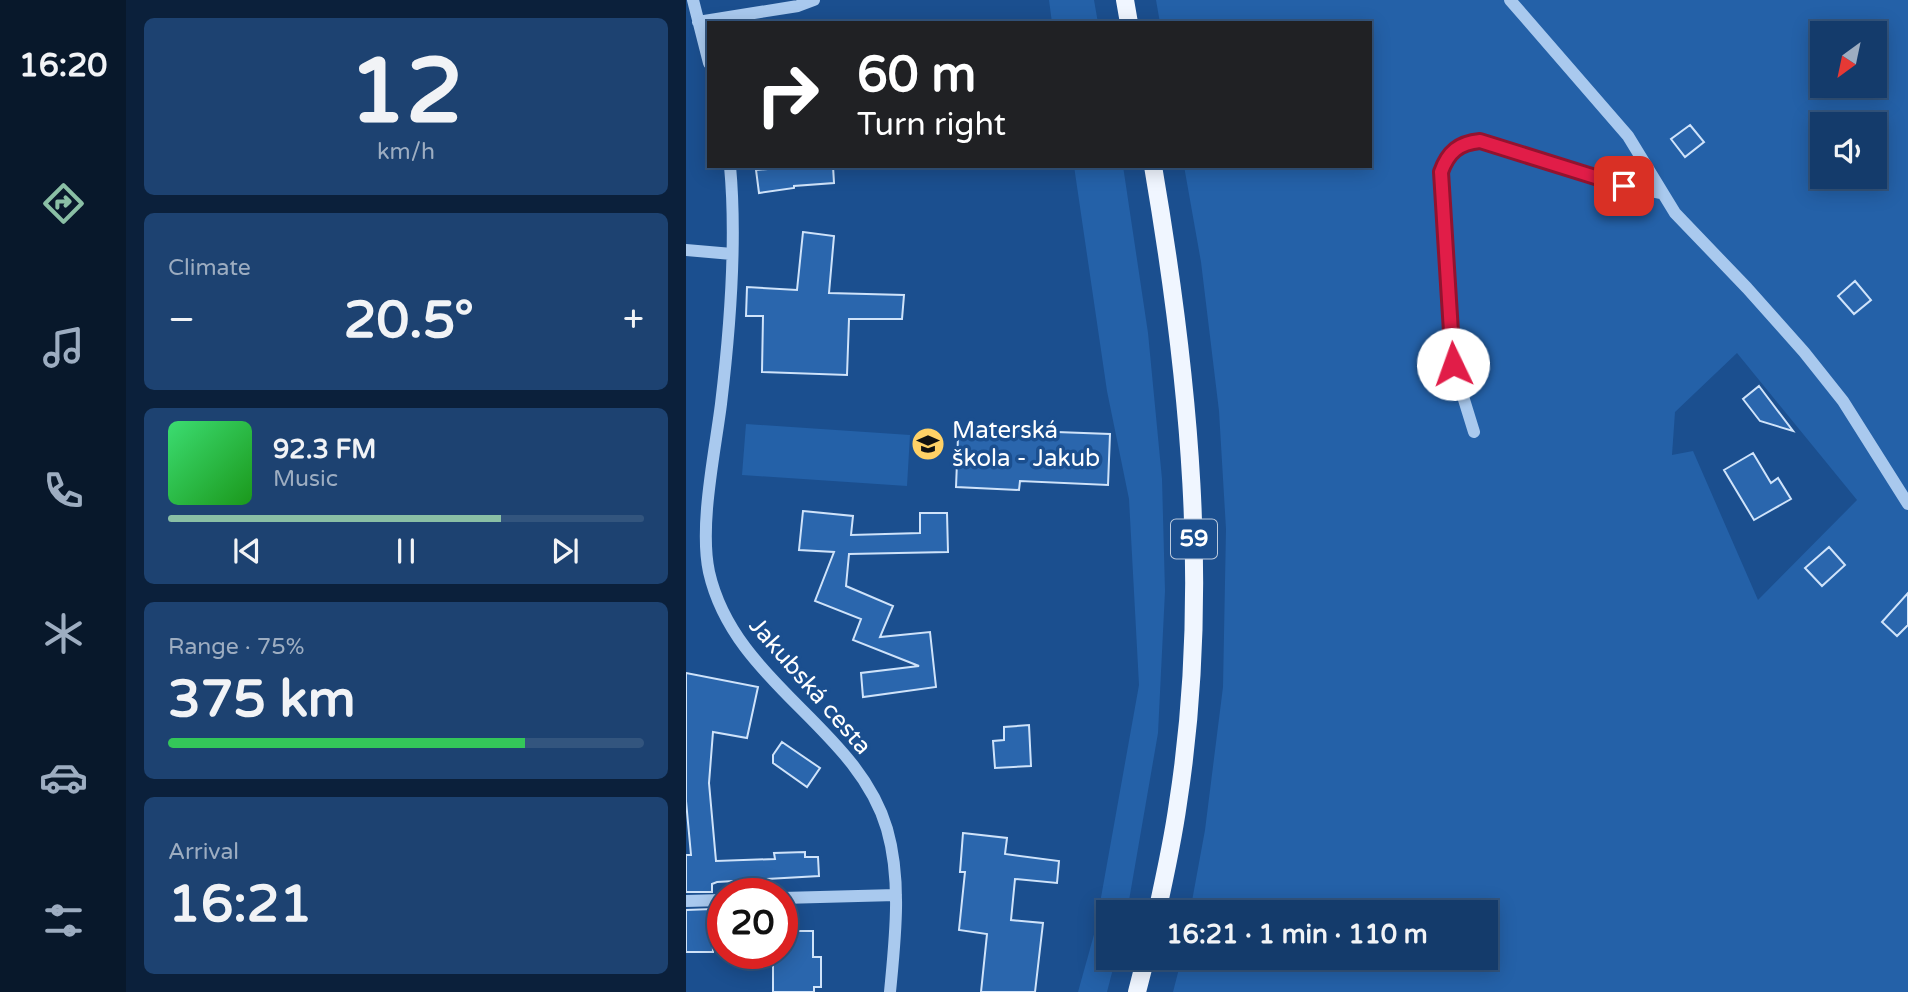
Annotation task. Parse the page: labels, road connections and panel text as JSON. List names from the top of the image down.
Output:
{
  "streets": {
    "main road": ["59"],
    "street": ["Jakubská cesta"]
  },
  "places": {
    "school or university": ["Materská škola - Jakub"]
  },
  "north": "bottom left",
  "page": {
    "tabs": "16:20",
    "tile": [
      ["12", "km/h"],
      "Climate",
      ["Range · 75%", "375 km"],
      ["Arrival", "16:21"]
    ],
    "turn": ["60 m", "Turn right"],
    "heat": ["−", "20.5°", "+"],
    "song": ["92.3 FM", "Music"],
    "limit": "20",
    "trip": "16:21 · 1 min · 110 m"
  }
}
